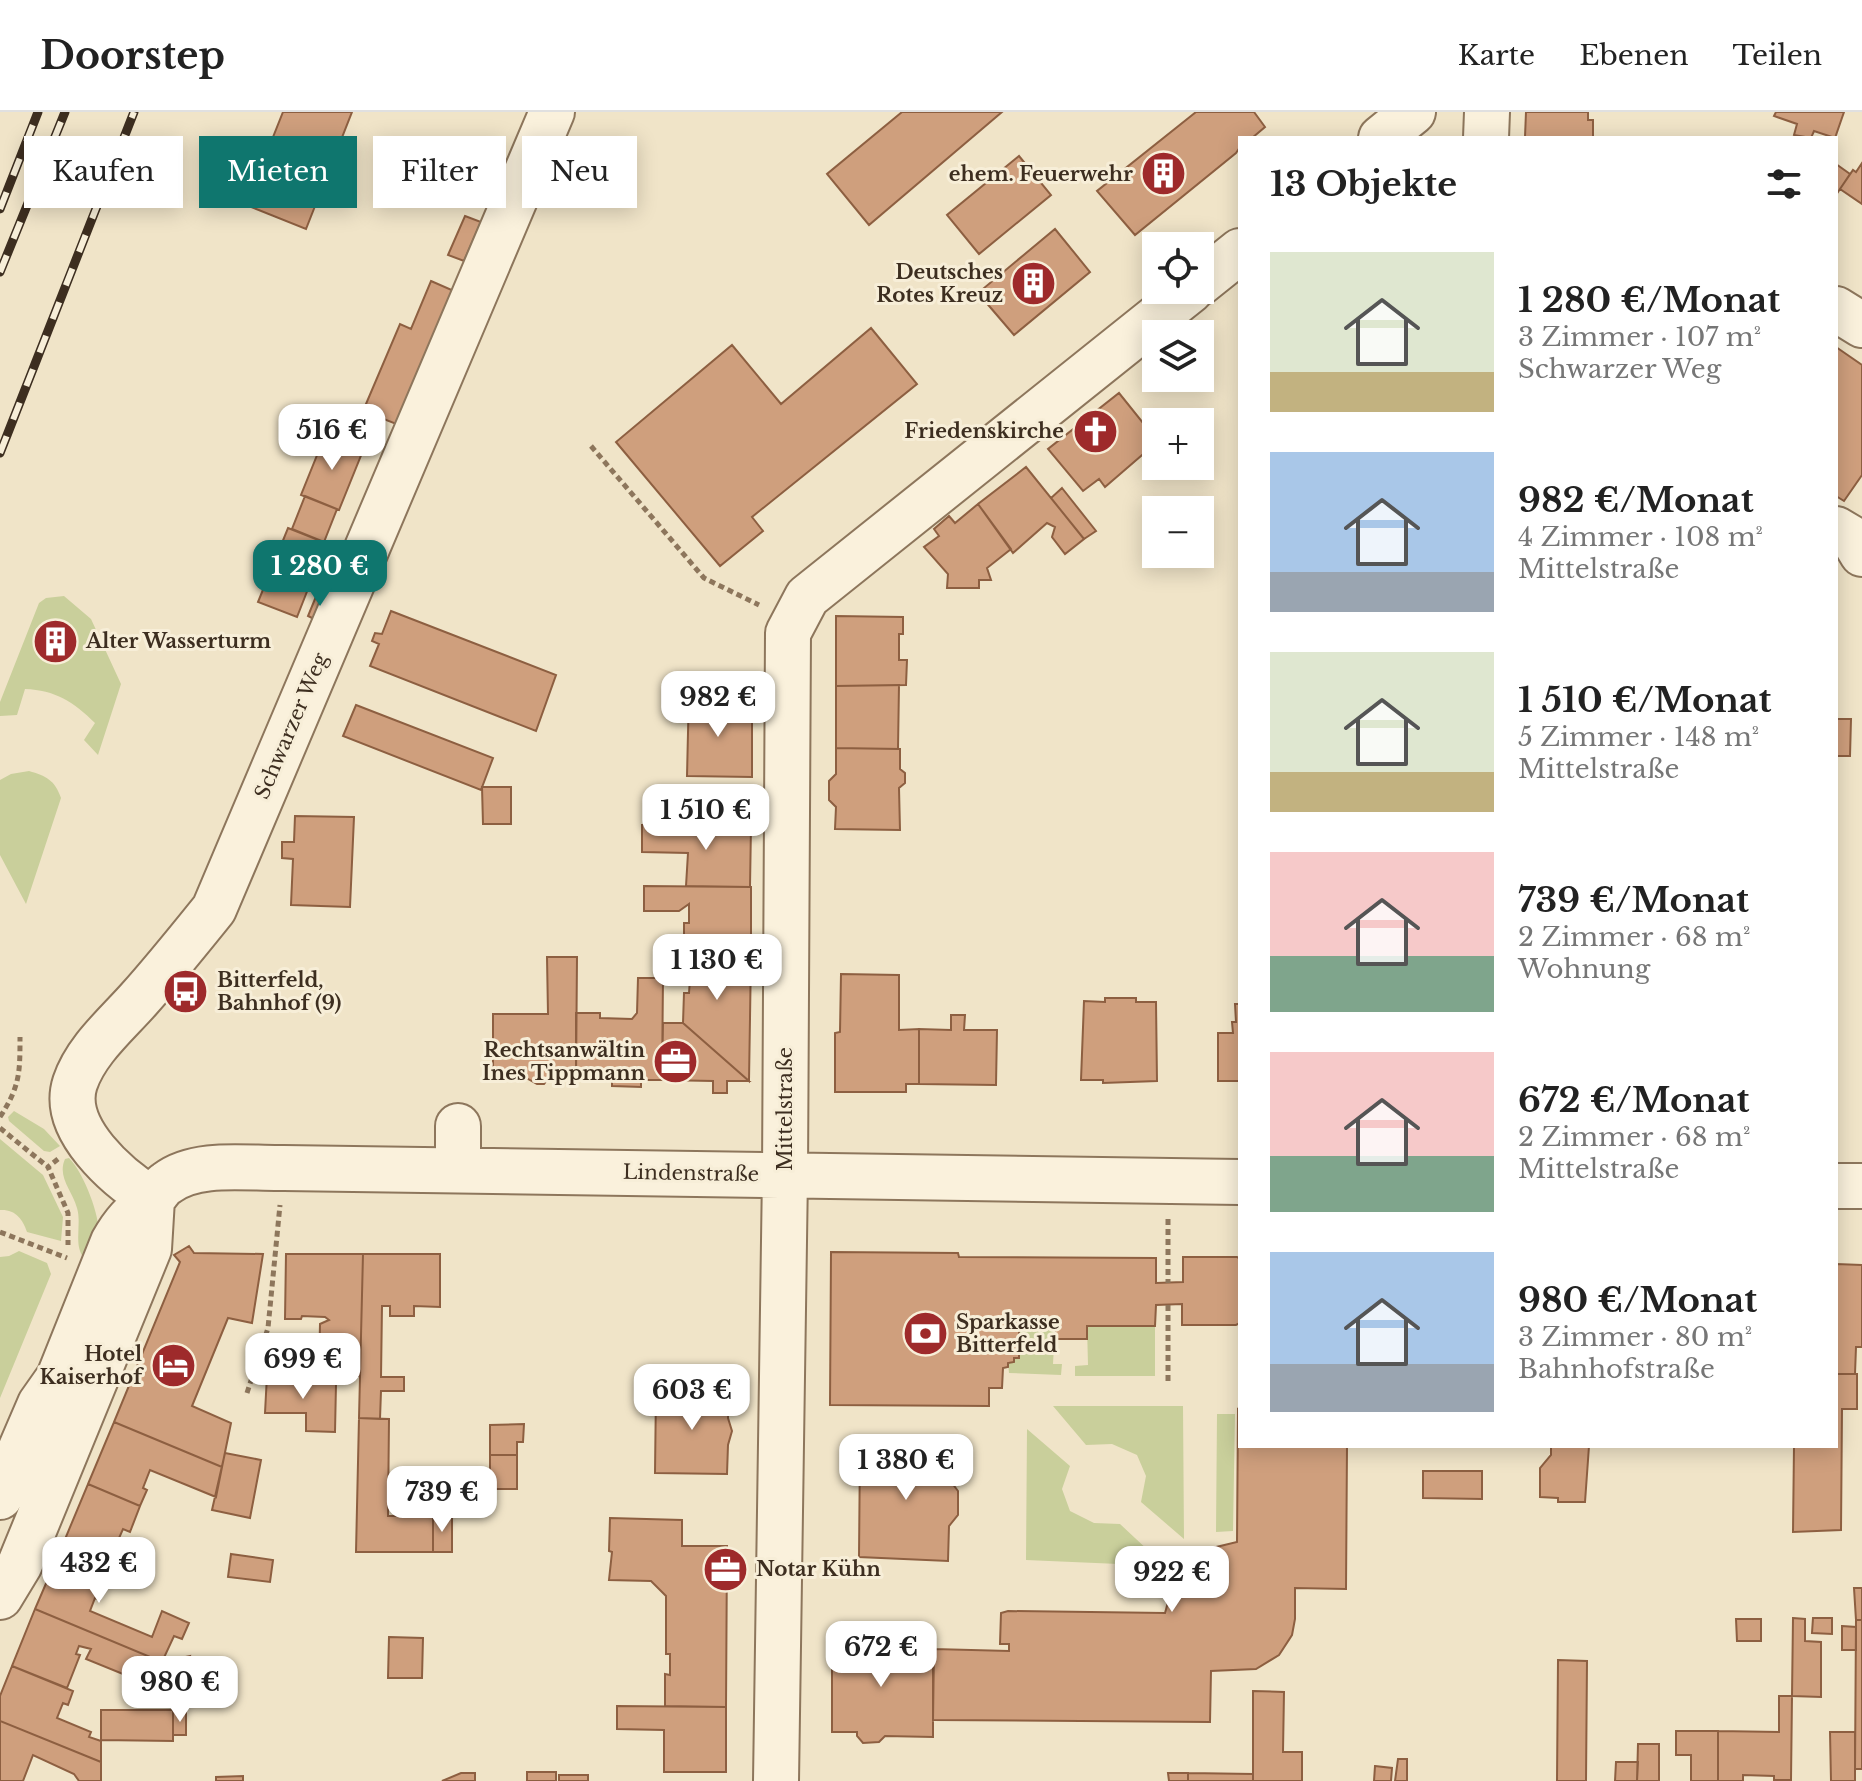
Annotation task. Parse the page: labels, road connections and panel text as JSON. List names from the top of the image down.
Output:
{
  "streets": {
    "street": ["Schwarzer Weg", "Mittelstraße", "Lindenstraße"]
  },
  "crossings": [
    ["Schwarzer Weg", "Lindenstraße"],
    ["Mittelstraße", "Lindenstraße"]
  ],
  "places": {
    "building": ["ehem. Feuerwehr", "Deutsches Rotes Kreuz", "Alter Wasserturm"],
    "church": ["Friedenskirche"],
    "bus stop": ["Bitterfeld, Bahnhof (9)"],
    "office": ["Rechtsanwältin Ines Tippmann", "Notar Kühn"],
    "bank": ["Sparkasse Bitterfeld"],
    "hotel": ["Hotel Kaiserhof"]
  },
  "page": {
    "header": "Doorstep",
    "nav": ["Karte", "Ebenen", "Teilen"],
    "chip": [
      "Kaufen",
      "Mieten",
      "Filter",
      "Neu"
    ],
    "heading": "13 Objekte",
    "map_buttons": ["+", "−"],
    "list": [
      {
        "name": "1 280 €/Monat",
        "note": "3 Zimmer · 107 m² · Schwarzer Weg"
      },
      {
        "name": "982 €/Monat",
        "note": "4 Zimmer · 108 m² · Mittelstraße"
      },
      {
        "name": "1 510 €/Monat",
        "note": "5 Zimmer · 148 m² · Mittelstraße"
      },
      {
        "name": "739 €/Monat",
        "note": "2 Zimmer · 68 m² · Wohnung"
      },
      {
        "name": "672 €/Monat",
        "note": "2 Zimmer · 68 m² · Mittelstraße"
      },
      {
        "name": "980 €/Monat",
        "note": "3 Zimmer · 80 m² · Bahnhofstraße"
      }
    ],
    "price": [
      "516 €",
      "1 280 €",
      "982 €",
      "1 510 €",
      "1 130 €",
      "699 €",
      "603 €",
      "1 380 €",
      "739 €",
      "432 €",
      "922 €",
      "672 €",
      "980 €"
    ]
  }
}
